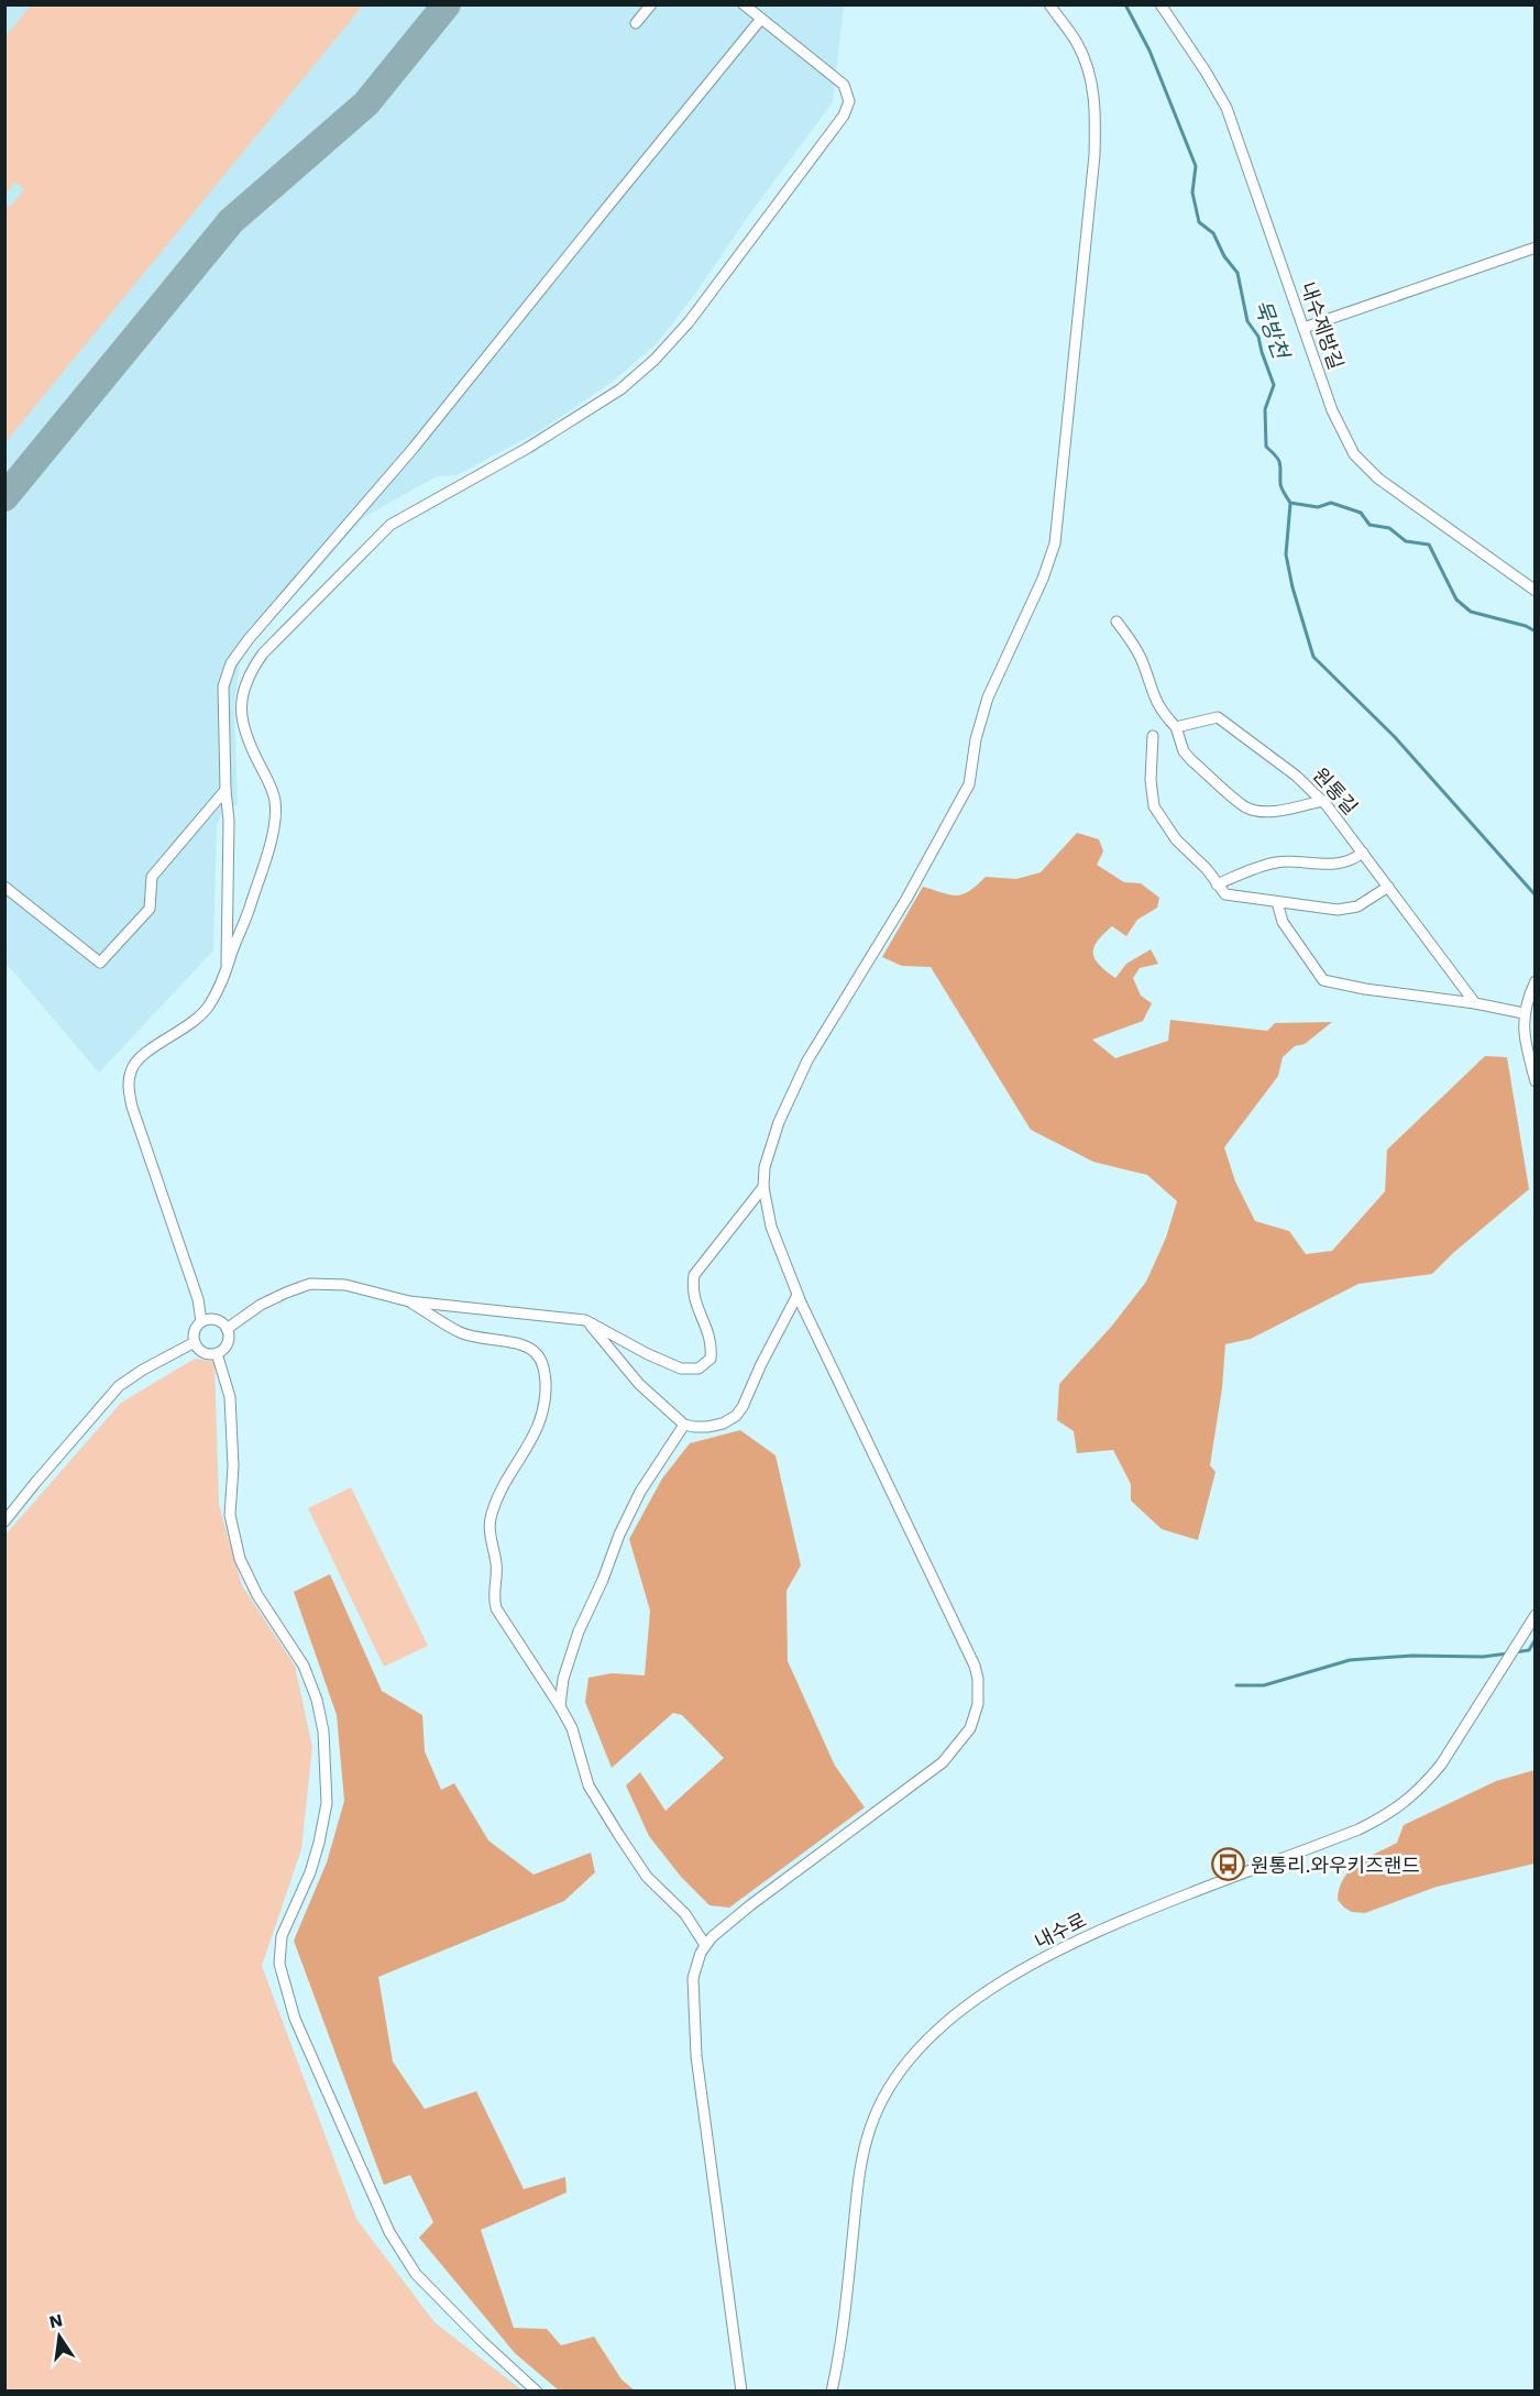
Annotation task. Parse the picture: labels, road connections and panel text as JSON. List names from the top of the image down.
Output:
{
  "streets": {
    "street": ["내수제방길", "원통길", "내수로"]
  },
  "water": ["묵방천"],
  "places": {
    "bus stop": ["원통리.와우키즈랜드"]
  },
  "north": "top"
}
